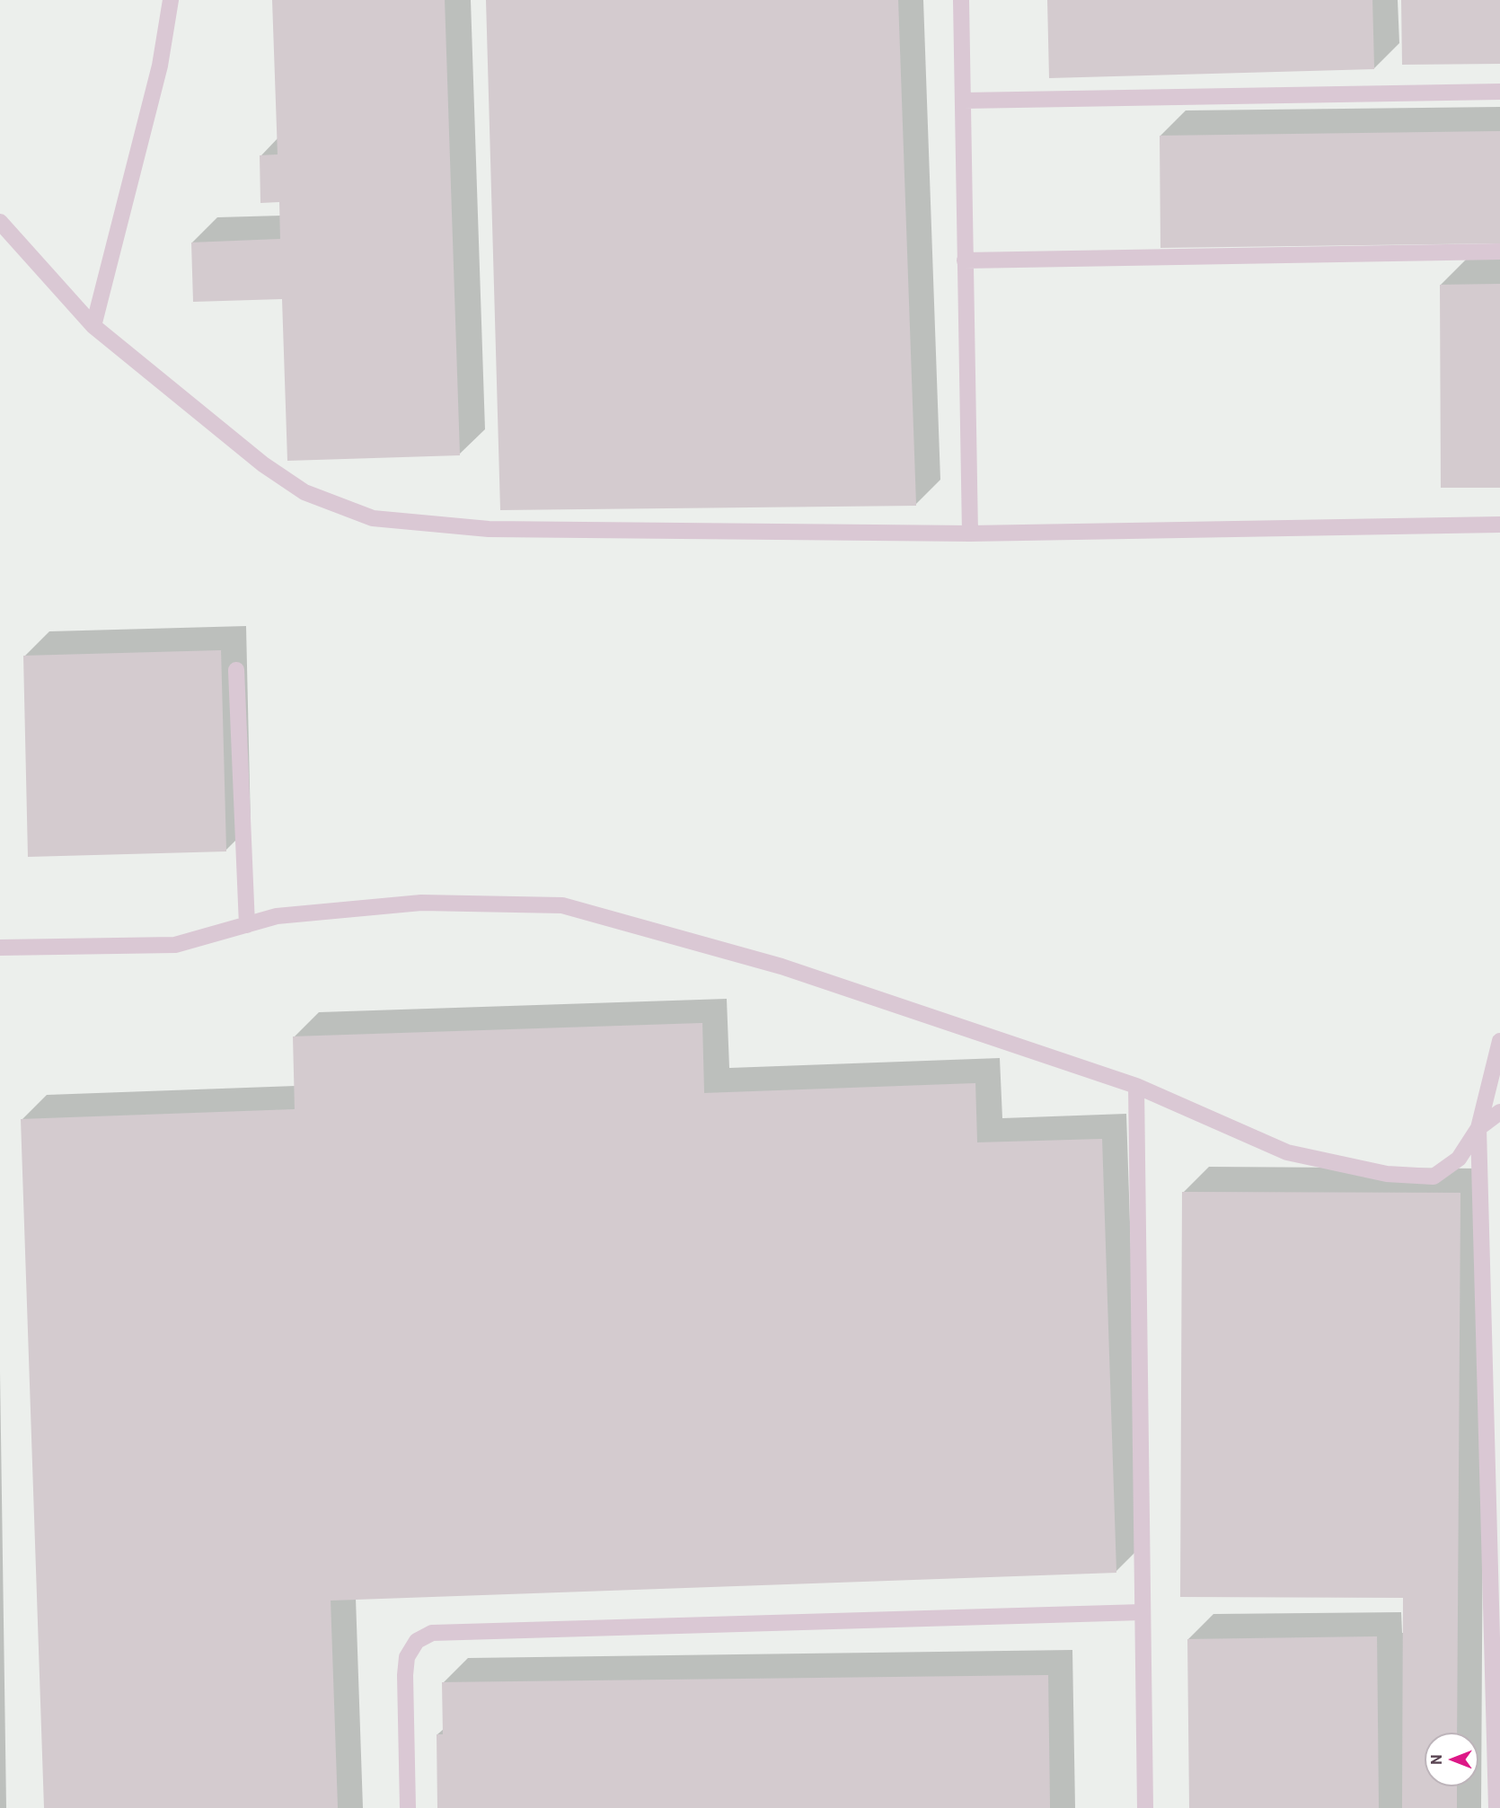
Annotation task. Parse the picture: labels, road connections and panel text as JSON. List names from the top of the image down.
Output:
{
  "north": "left"
}
